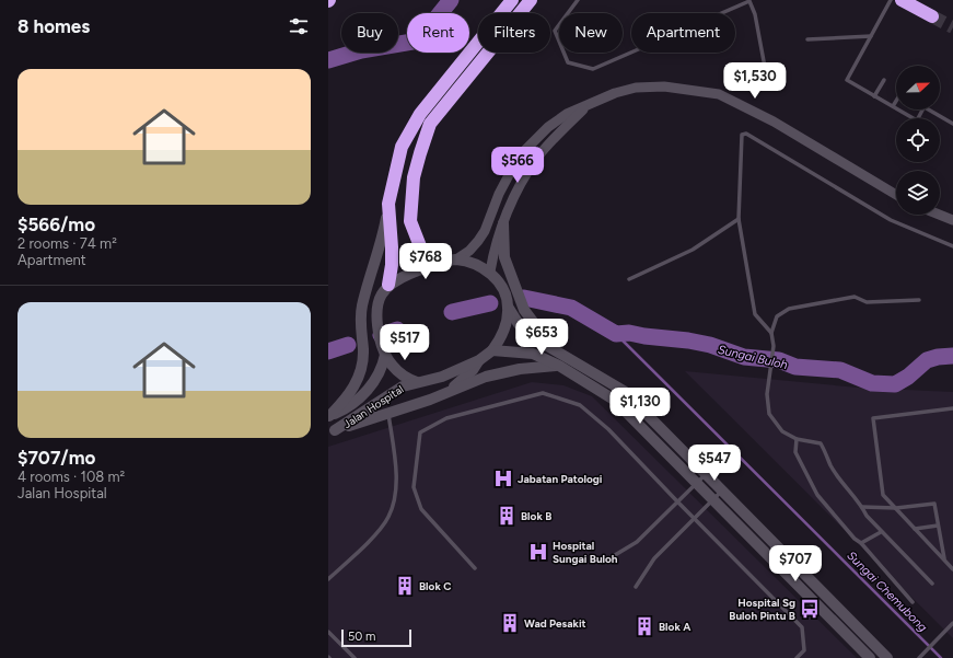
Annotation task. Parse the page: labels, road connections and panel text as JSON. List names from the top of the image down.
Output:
{
  "streets": {
    "main road": ["Jalan Hospital"]
  },
  "water": ["Sungai Buloh", "Sungai Chemubong"],
  "places": {
    "hospital": ["Jabatan Patologi", "Hospital Sungai Buloh"],
    "building": [
      "Blok B",
      "Blok C",
      "Wad Pesakit",
      "Blok A"
    ],
    "bus stop": ["Hospital Sg Buloh Pintu B"]
  },
  "scale_bar": "50 m",
  "north": "right",
  "page": {
    "heading": "8 homes",
    "chip": [
      "Buy",
      "Rent",
      "Filters",
      "New",
      "Apartment"
    ],
    "list": [
      {
        "name": "$566/mo",
        "note": "2 rooms · 74 m² · Apartment"
      },
      {
        "name": "$707/mo",
        "note": "4 rooms · 108 m² · Jalan Hospital"
      }
    ],
    "price": [
      "$1,530",
      "$566",
      "$768",
      "$653",
      "$517",
      "$1,130",
      "$547",
      "$707"
    ],
    "scale": "50 m"
  }
}
